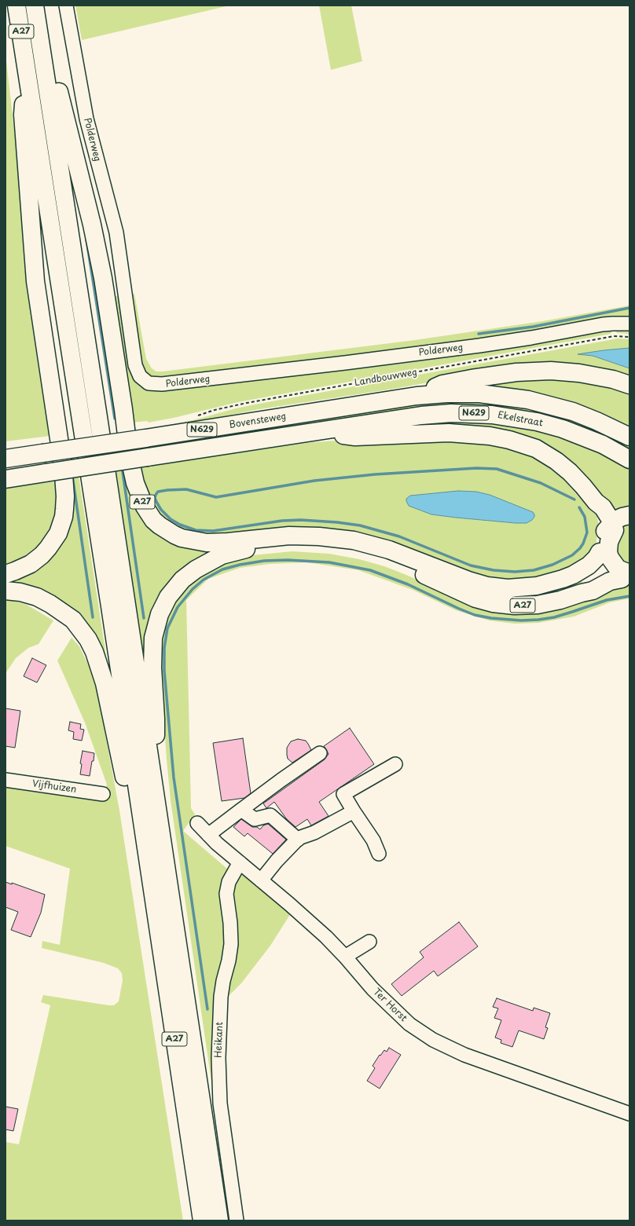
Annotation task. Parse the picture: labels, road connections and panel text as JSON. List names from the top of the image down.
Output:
{
  "streets": {
    "main road": [
      "A27",
      "N629",
      "Ekelstraat",
      "Bovensteweg"
    ],
    "street": [
      "Polderweg",
      "Vijfhuizen",
      "Ter Horst",
      "Heikant"
    ],
    "path": ["Landbouwweg"]
  },
  "crossings": [
    ["N629", "Ekelstraat"],
    ["N629", "Bovensteweg"],
    ["Ekelstraat", "Bovensteweg"],
    ["Ter Horst", "Heikant"]
  ]
}
